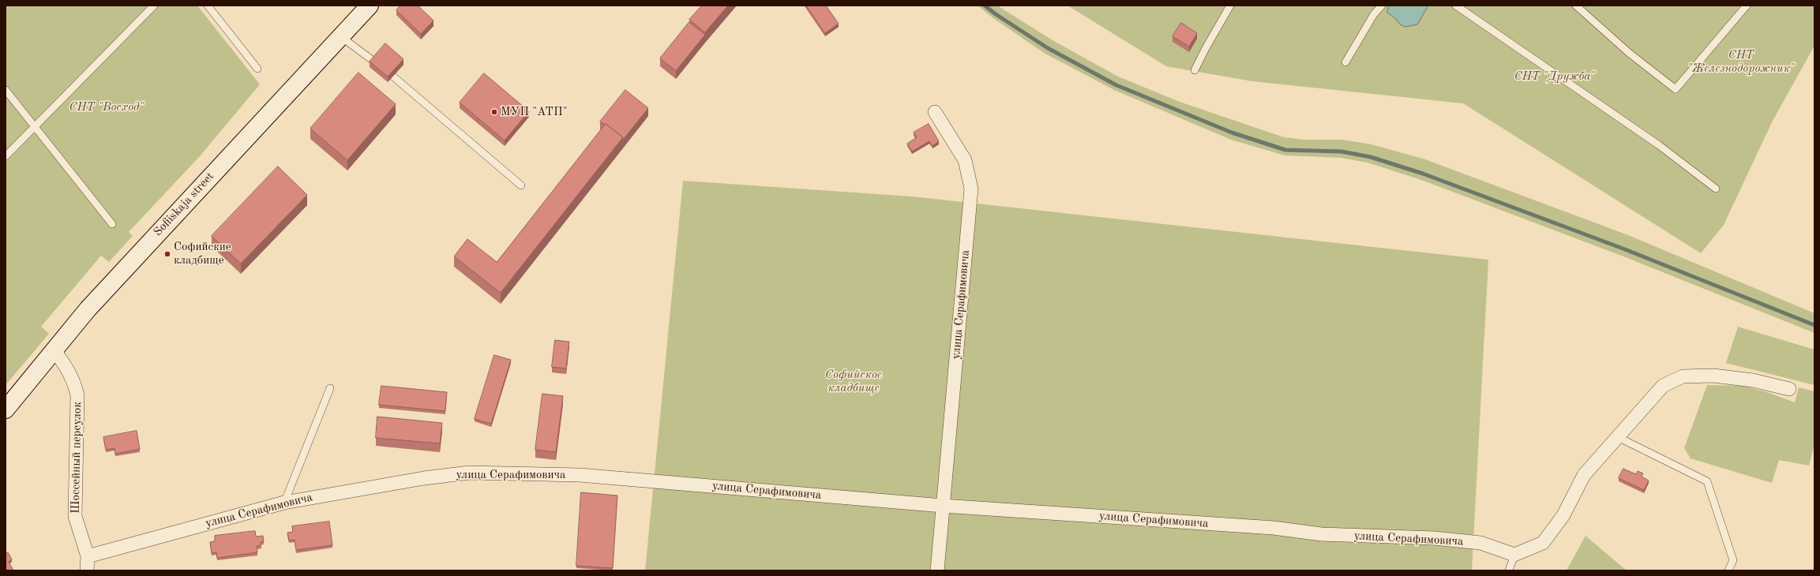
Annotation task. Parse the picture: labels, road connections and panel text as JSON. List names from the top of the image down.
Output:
{
  "streets": {
    "main road": ["Sofiiskaja street"],
    "street": ["улица Серафимовича", "Шоссейный переулок"]
  },
  "crossings": [
    ["Sofiiskaja street", "Шоссейный переулок"],
    ["улица Серафимовича", "Шоссейный переулок"]
  ],
  "parks": [
    "СНТ \"Железнодорожник\"",
    "СНТ \"Дружба\"",
    "СНТ \"Восход\"",
    "Софийское кладбище"
  ],
  "places": ["МУП \"АТП\"", "Софийские кладбище"]
}
